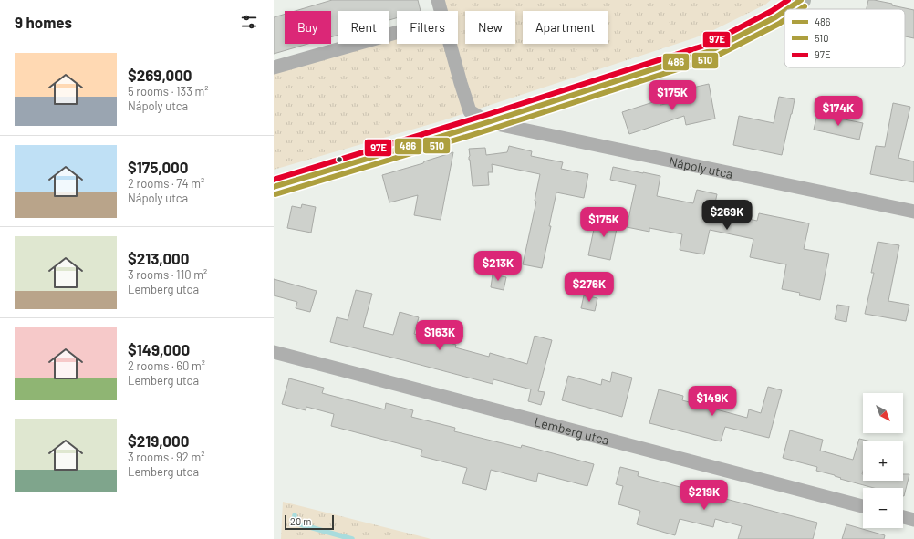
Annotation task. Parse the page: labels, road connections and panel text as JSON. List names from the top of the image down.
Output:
{
  "streets": {
    "street": ["Nápoly utca", "Lemberg utca"]
  },
  "lines": ["transit line 486", "transit line 97E", "transit line 510"],
  "legend": ["486", "510", "97E"],
  "scale_bar": "20 m",
  "north": "bottom right",
  "page": {
    "heading": "9 homes",
    "chip": [
      "Buy",
      "Rent",
      "Filters",
      "New",
      "Apartment"
    ],
    "list": [
      {
        "name": "$269,000",
        "note": "5 rooms · 133 m² · Nápoly utca"
      },
      {
        "name": "$175,000",
        "note": "2 rooms · 74 m² · Nápoly utca"
      },
      {
        "name": "$213,000",
        "note": "3 rooms · 110 m² · Lemberg utca"
      },
      {
        "name": "$149,000",
        "note": "2 rooms · 60 m² · Lemberg utca"
      },
      {
        "name": "$219,000",
        "note": "3 rooms · 92 m² · Lemberg utca"
      }
    ],
    "price": [
      "$175K",
      "$174K",
      "$269K",
      "$175K",
      "$213K",
      "$276K",
      "$163K",
      "$149K",
      "$219K"
    ],
    "map_buttons": ["+", "−"],
    "scale": "20 m"
  }
}
